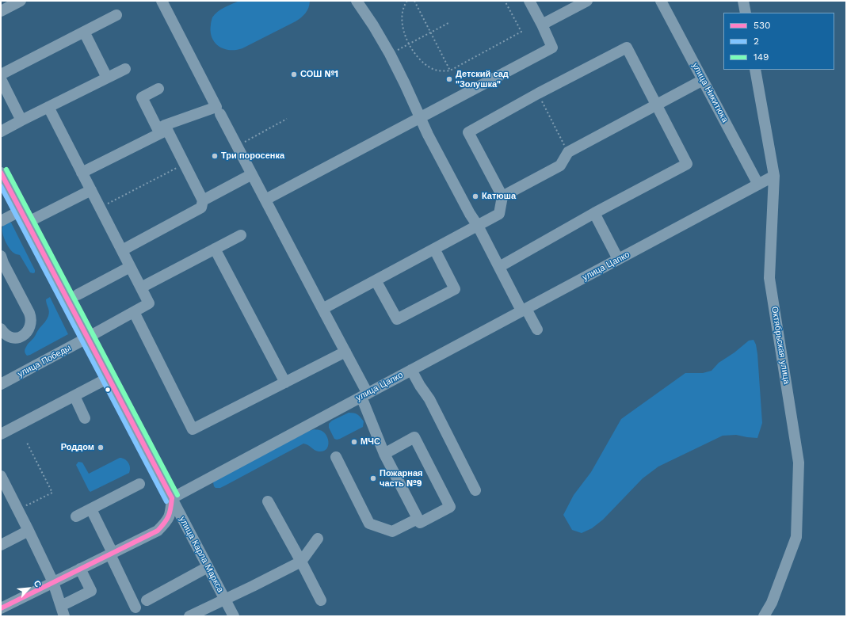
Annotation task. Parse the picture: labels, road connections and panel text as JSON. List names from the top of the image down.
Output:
{
  "streets": {
    "street": [
      "улица Никитюка",
      "улица Цапко",
      "Октябрьская улица",
      "улица Победы",
      "улица Карла Маркса"
    ]
  },
  "crossings": [
    ["улица Никитюка", "улица Цапко"],
    ["улица Цапко", "Октябрьская улица"],
    ["улица Цапко", "улица Карла Маркса"],
    ["улица Победы", "улица Карла Маркса"]
  ],
  "places": [
    "СОШ №1",
    "Детский сад \"Золушка\"",
    "Три поросенка",
    "Катюша",
    "МЧС",
    "Роддом",
    "Пожарная часть №9"
  ],
  "lines": ["transit line 149", "transit line 530", "transit line 2"],
  "legend": ["530", "2", "149"],
  "north": "top right"
}
